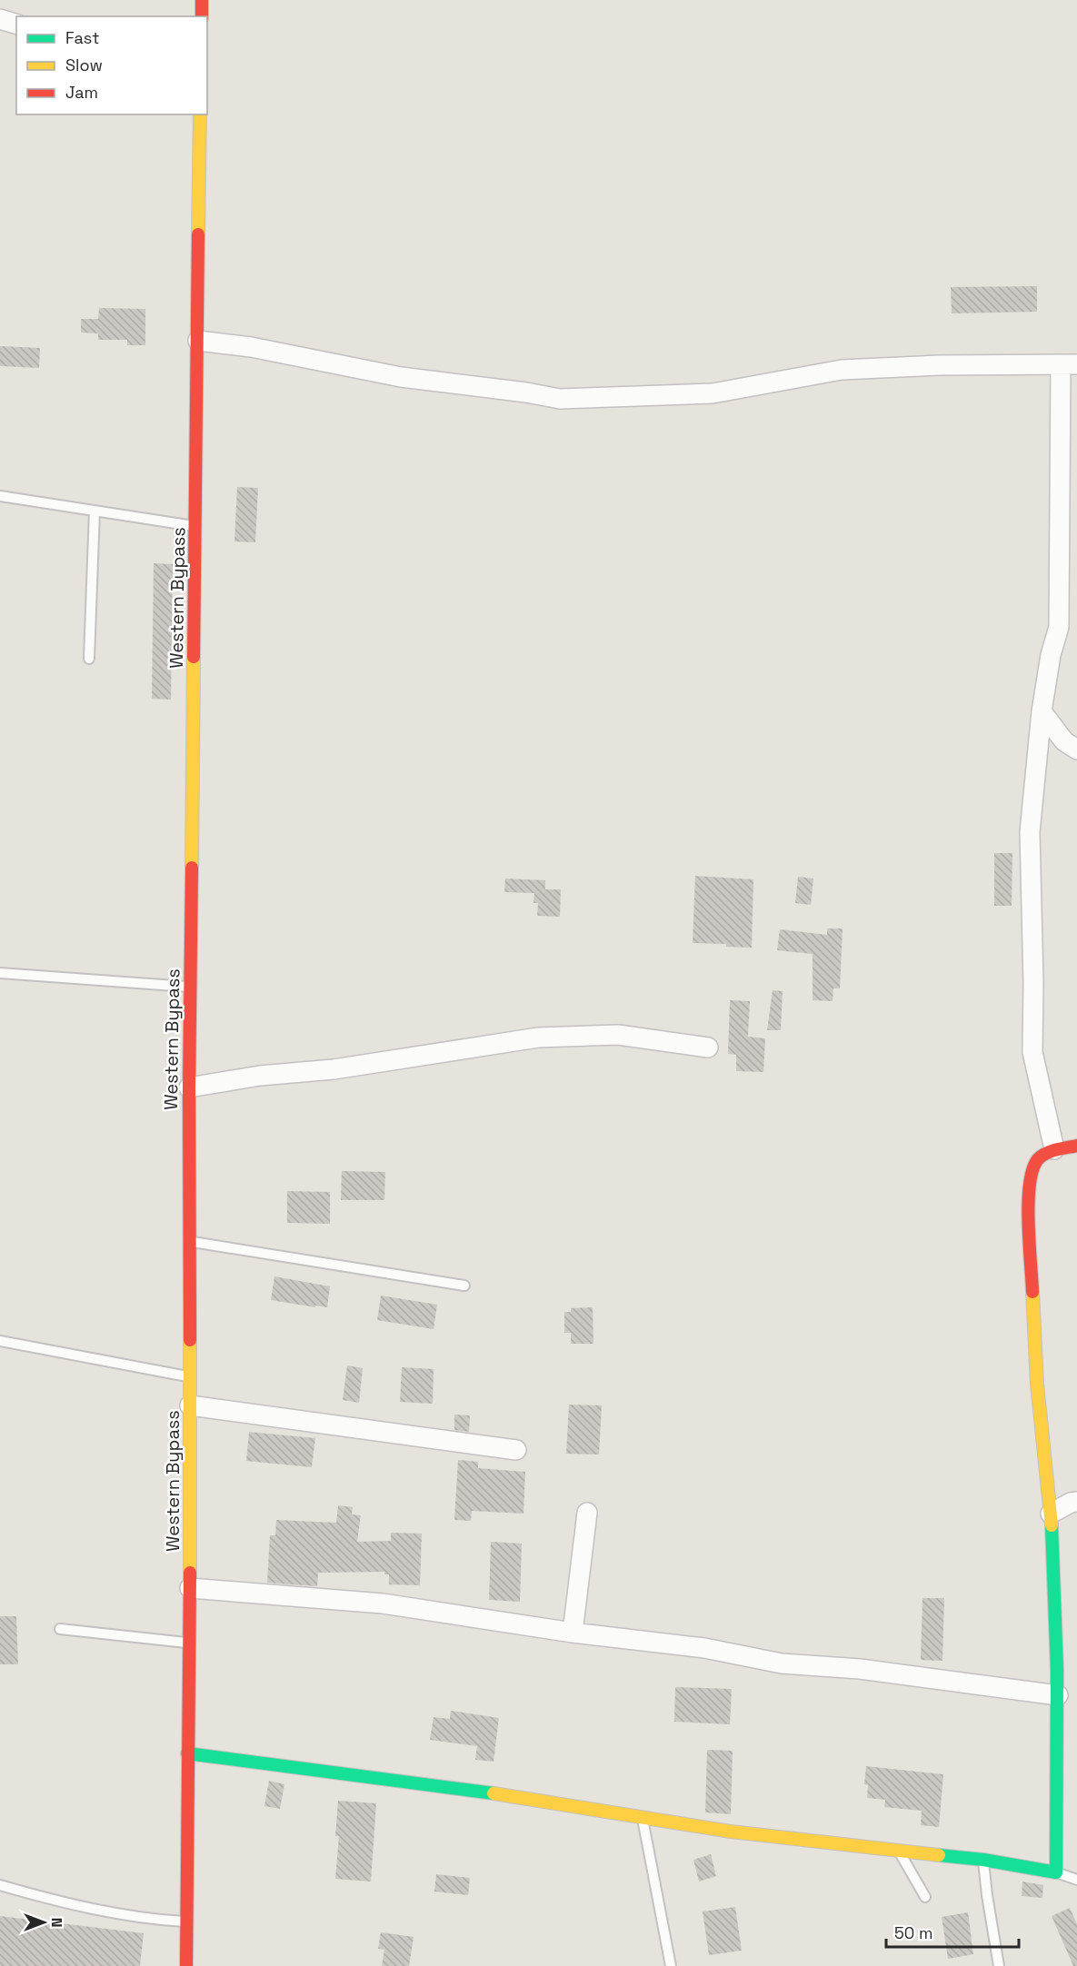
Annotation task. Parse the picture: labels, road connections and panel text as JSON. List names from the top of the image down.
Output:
{
  "streets": {
    "main road": ["Western Bypass"]
  },
  "legend": ["Fast", "Slow", "Jam"],
  "scale_bar": "50 m",
  "north": "right"
}
